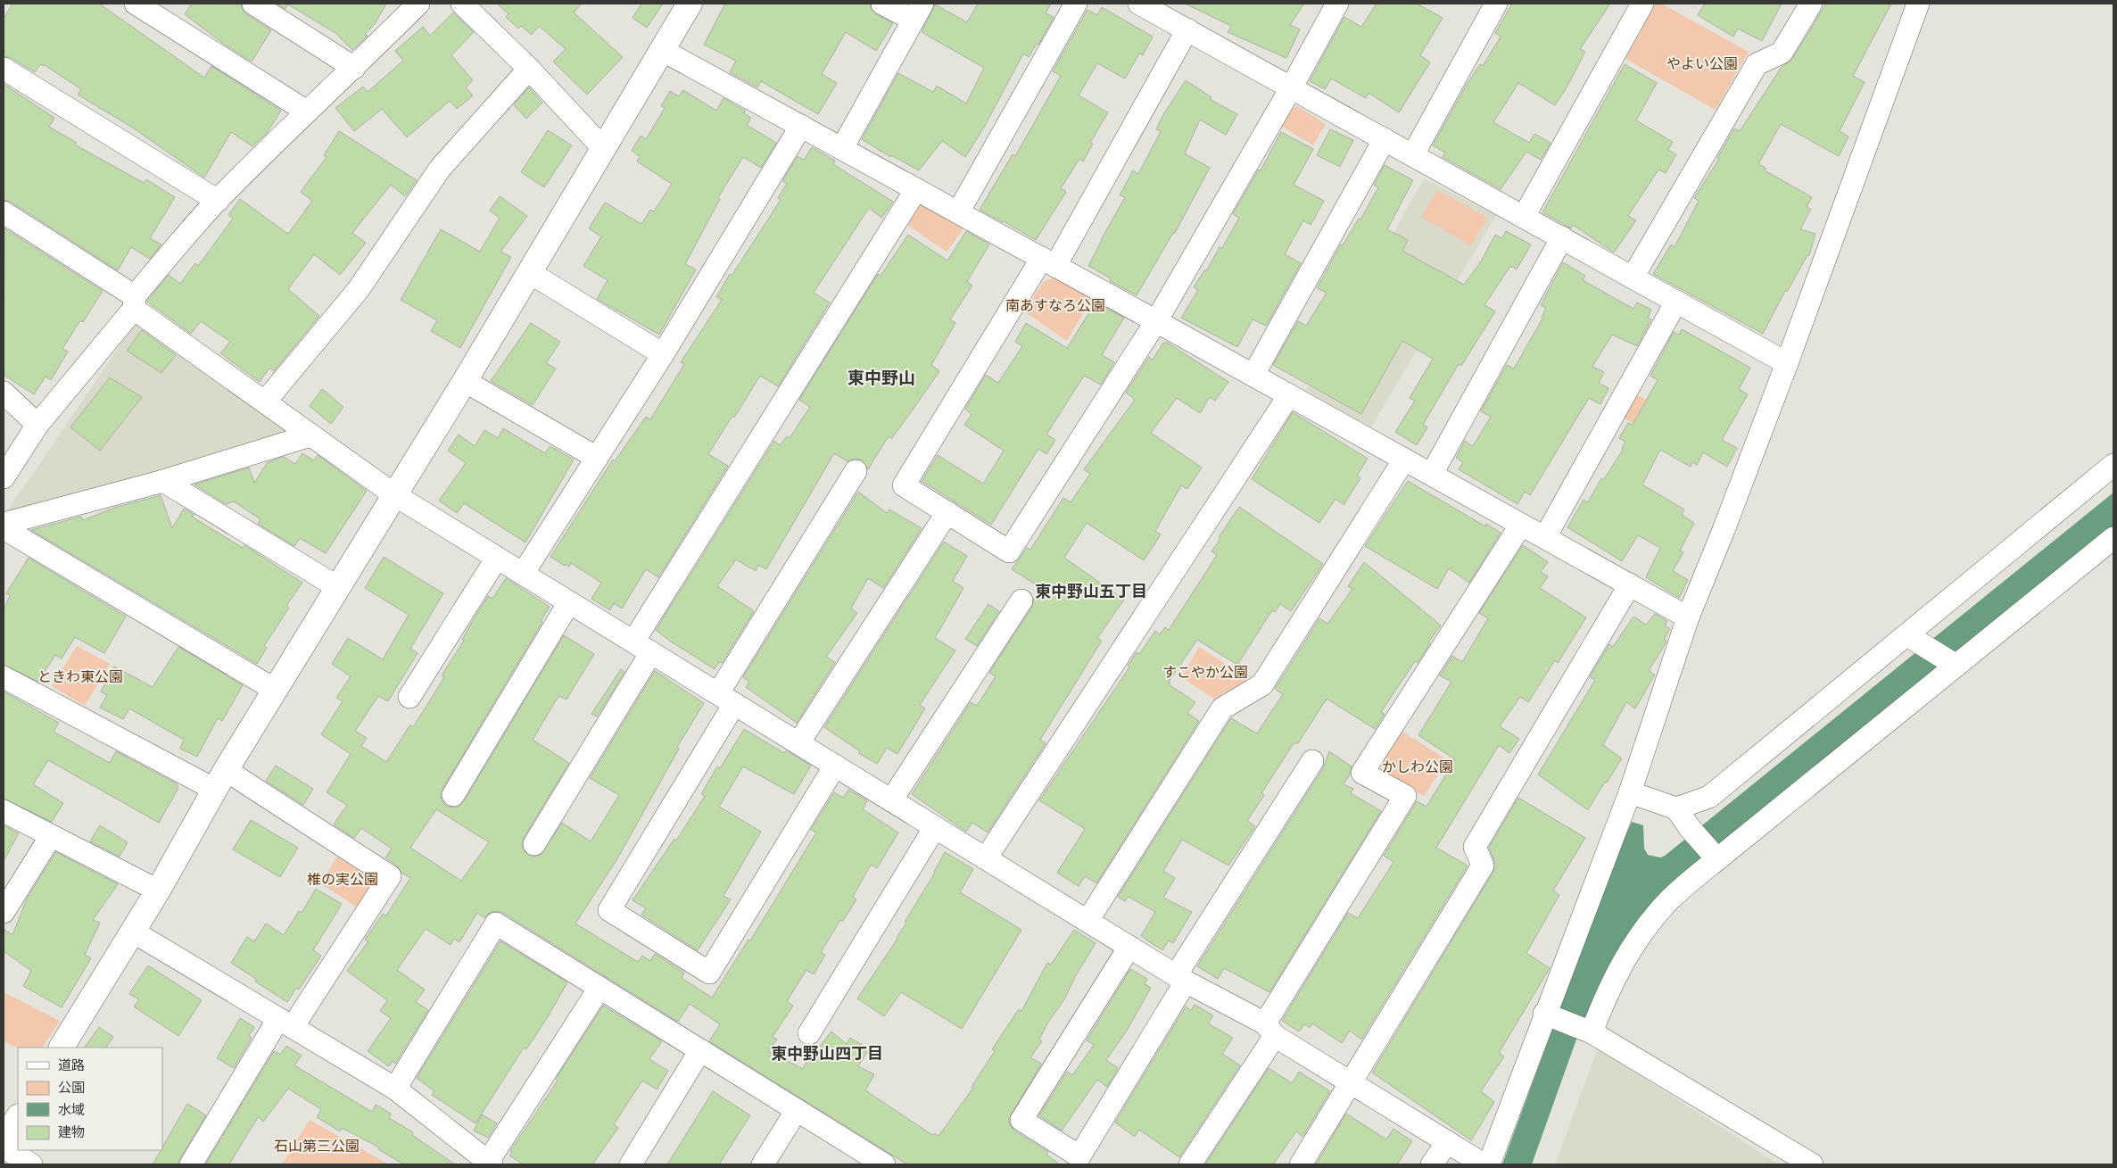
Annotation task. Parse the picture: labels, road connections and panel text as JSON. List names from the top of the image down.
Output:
{
  "districts": ["東中野山", "東中野山五丁目", "東中野山四丁目"],
  "parks": [
    "やよい公園",
    "南あすなろ公園",
    "すこやか公園",
    "ときわ東公園",
    "かしわ公園",
    "椎の実公園",
    "石山第三公園"
  ],
  "legend": [
    "道路",
    "公園",
    "水域",
    "建物"
  ]
}
